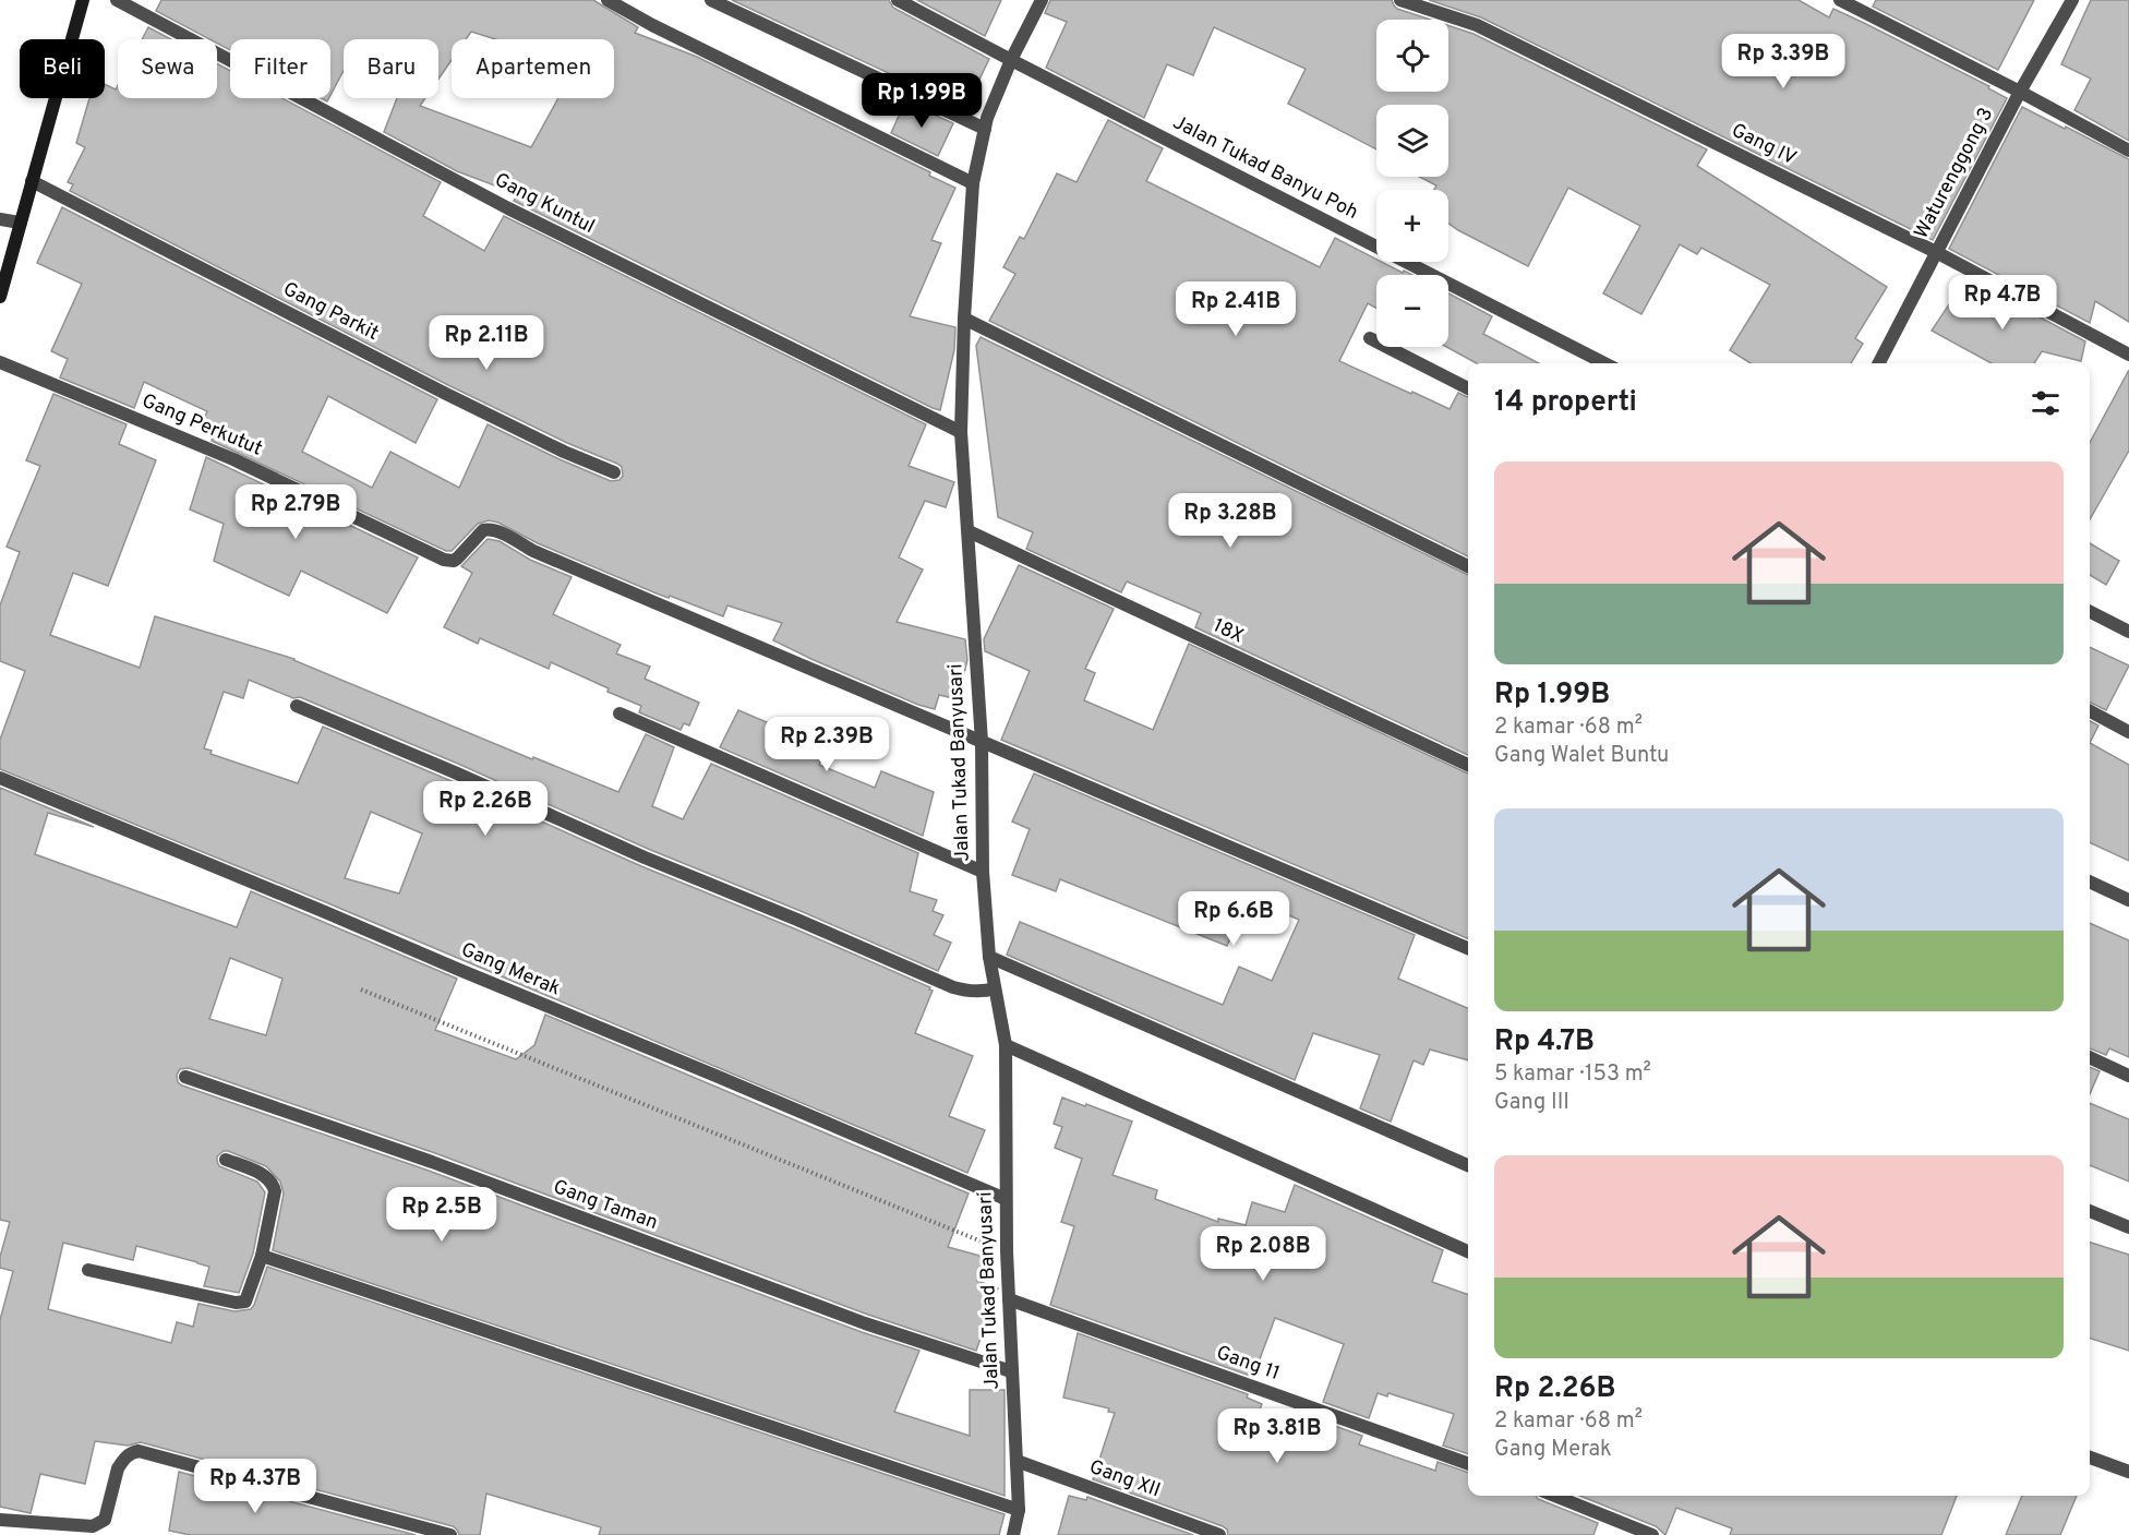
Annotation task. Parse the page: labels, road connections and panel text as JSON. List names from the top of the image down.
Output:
{
  "streets": {
    "street": [
      "Gang IV",
      "Jalan Tukad Banyu Poh",
      "Waturenggong 3",
      "Gang Kuntul",
      "Gang Parkit",
      "Gang Perkutut",
      "18X",
      "Jalan Tukad Banyusari",
      "Gang Merak",
      "Gang Taman",
      "Gang 11",
      "Gang XII"
    ]
  },
  "crossings": [
    ["Gang IV", "Waturenggong 3"],
    ["Jalan Tukad Banyu Poh", "Jalan Tukad Banyusari"],
    ["Gang Kuntul", "Jalan Tukad Banyusari"],
    ["Gang Perkutut", "Jalan Tukad Banyusari"],
    ["18X", "Jalan Tukad Banyusari"],
    ["Jalan Tukad Banyusari", "Gang Merak"],
    ["Jalan Tukad Banyusari", "Gang Taman"],
    ["Jalan Tukad Banyusari", "Gang 11"],
    ["Jalan Tukad Banyusari", "Gang XII"]
  ],
  "page": {
    "map_buttons": ["+", "−"],
    "price": [
      "Rp 3.39B",
      "Rp 1.99B",
      "Rp 4.7B",
      "Rp 2.41B",
      "Rp 2.11B",
      "Rp 2.79B",
      "Rp 3.28B",
      "Rp 2.39B",
      "Rp 2.26B",
      "Rp 6.6B",
      "Rp 2.5B",
      "Rp 2.08B",
      "Rp 3.81B",
      "Rp 4.37B"
    ],
    "chip": [
      "Beli",
      "Sewa",
      "Filter",
      "Baru",
      "Apartemen"
    ],
    "heading": "14 properti",
    "list": [
      {
        "name": "Rp 1.99B",
        "note": "2 kamar · 68 m² · Gang Walet Buntu"
      },
      {
        "name": "Rp 4.7B",
        "note": "5 kamar · 153 m² · Gang III"
      },
      {
        "name": "Rp 2.26B",
        "note": "2 kamar · 68 m² · Gang Merak"
      }
    ]
  }
}
